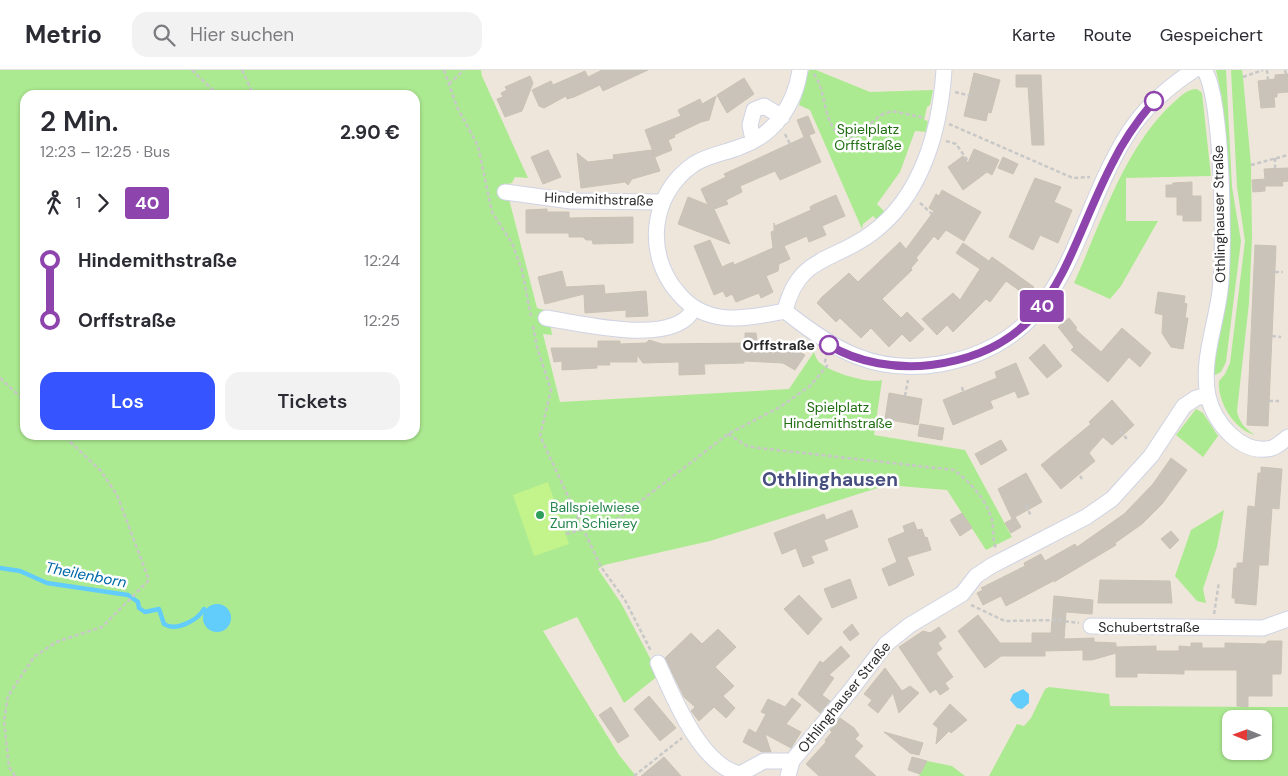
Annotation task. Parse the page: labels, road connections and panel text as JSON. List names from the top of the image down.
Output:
{
  "streets": {
    "street": ["Hindemithstraße", "Othlinghauser Straße", "Schubertstraße"]
  },
  "districts": ["Othlinghausen"],
  "water": ["Theilenborn"],
  "parks": ["Spielplatz Orffstraße", "Spielplatz Hindemithstraße"],
  "places": ["Orffstraße", "Ballspielwiese Zum Schierey"],
  "lines": ["bus line 40"],
  "north": "left",
  "page": {
    "header": "Metrio",
    "search": "Hier suchen",
    "nav": ["Karte", "Route", "Gespeichert"],
    "on_map": "40",
    "heading": ["2 Min.", "12:23 – 12:25 · Bus", "2.90 €"],
    "legs": ["1", "40"],
    "list": [
      {
        "name": "Hindemithstraße",
        "value": "12:24"
      },
      {
        "name": "Orffstraße",
        "value": "12:25"
      }
    ],
    "buttons": ["Los", "Tickets"]
  }
}
